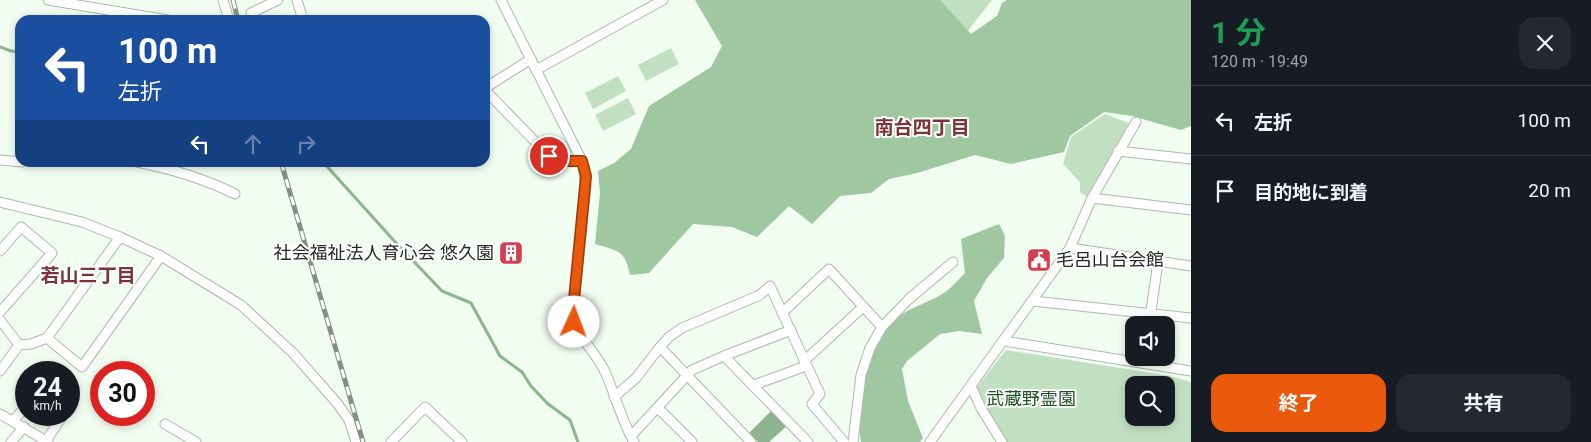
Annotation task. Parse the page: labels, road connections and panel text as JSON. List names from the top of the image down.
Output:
{
  "districts": ["南台四丁目", "若山三丁目"],
  "parks": ["武蔵野霊園"],
  "places": {
    "building": ["社会福祉法人育心会 悠久園"],
    "public building": ["毛呂山台会館"]
  },
  "page": {
    "heading": ["1 分", "120 m · 19:49"],
    "turn": ["100 m", "左折"],
    "list": [
      {
        "name": "左折",
        "value": "100 m"
      },
      {
        "name": "目的地に到着",
        "value": "20 m"
      }
    ],
    "speed": "24 km/h",
    "limit": "30",
    "buttons": ["終了", "共有"]
  }
}
